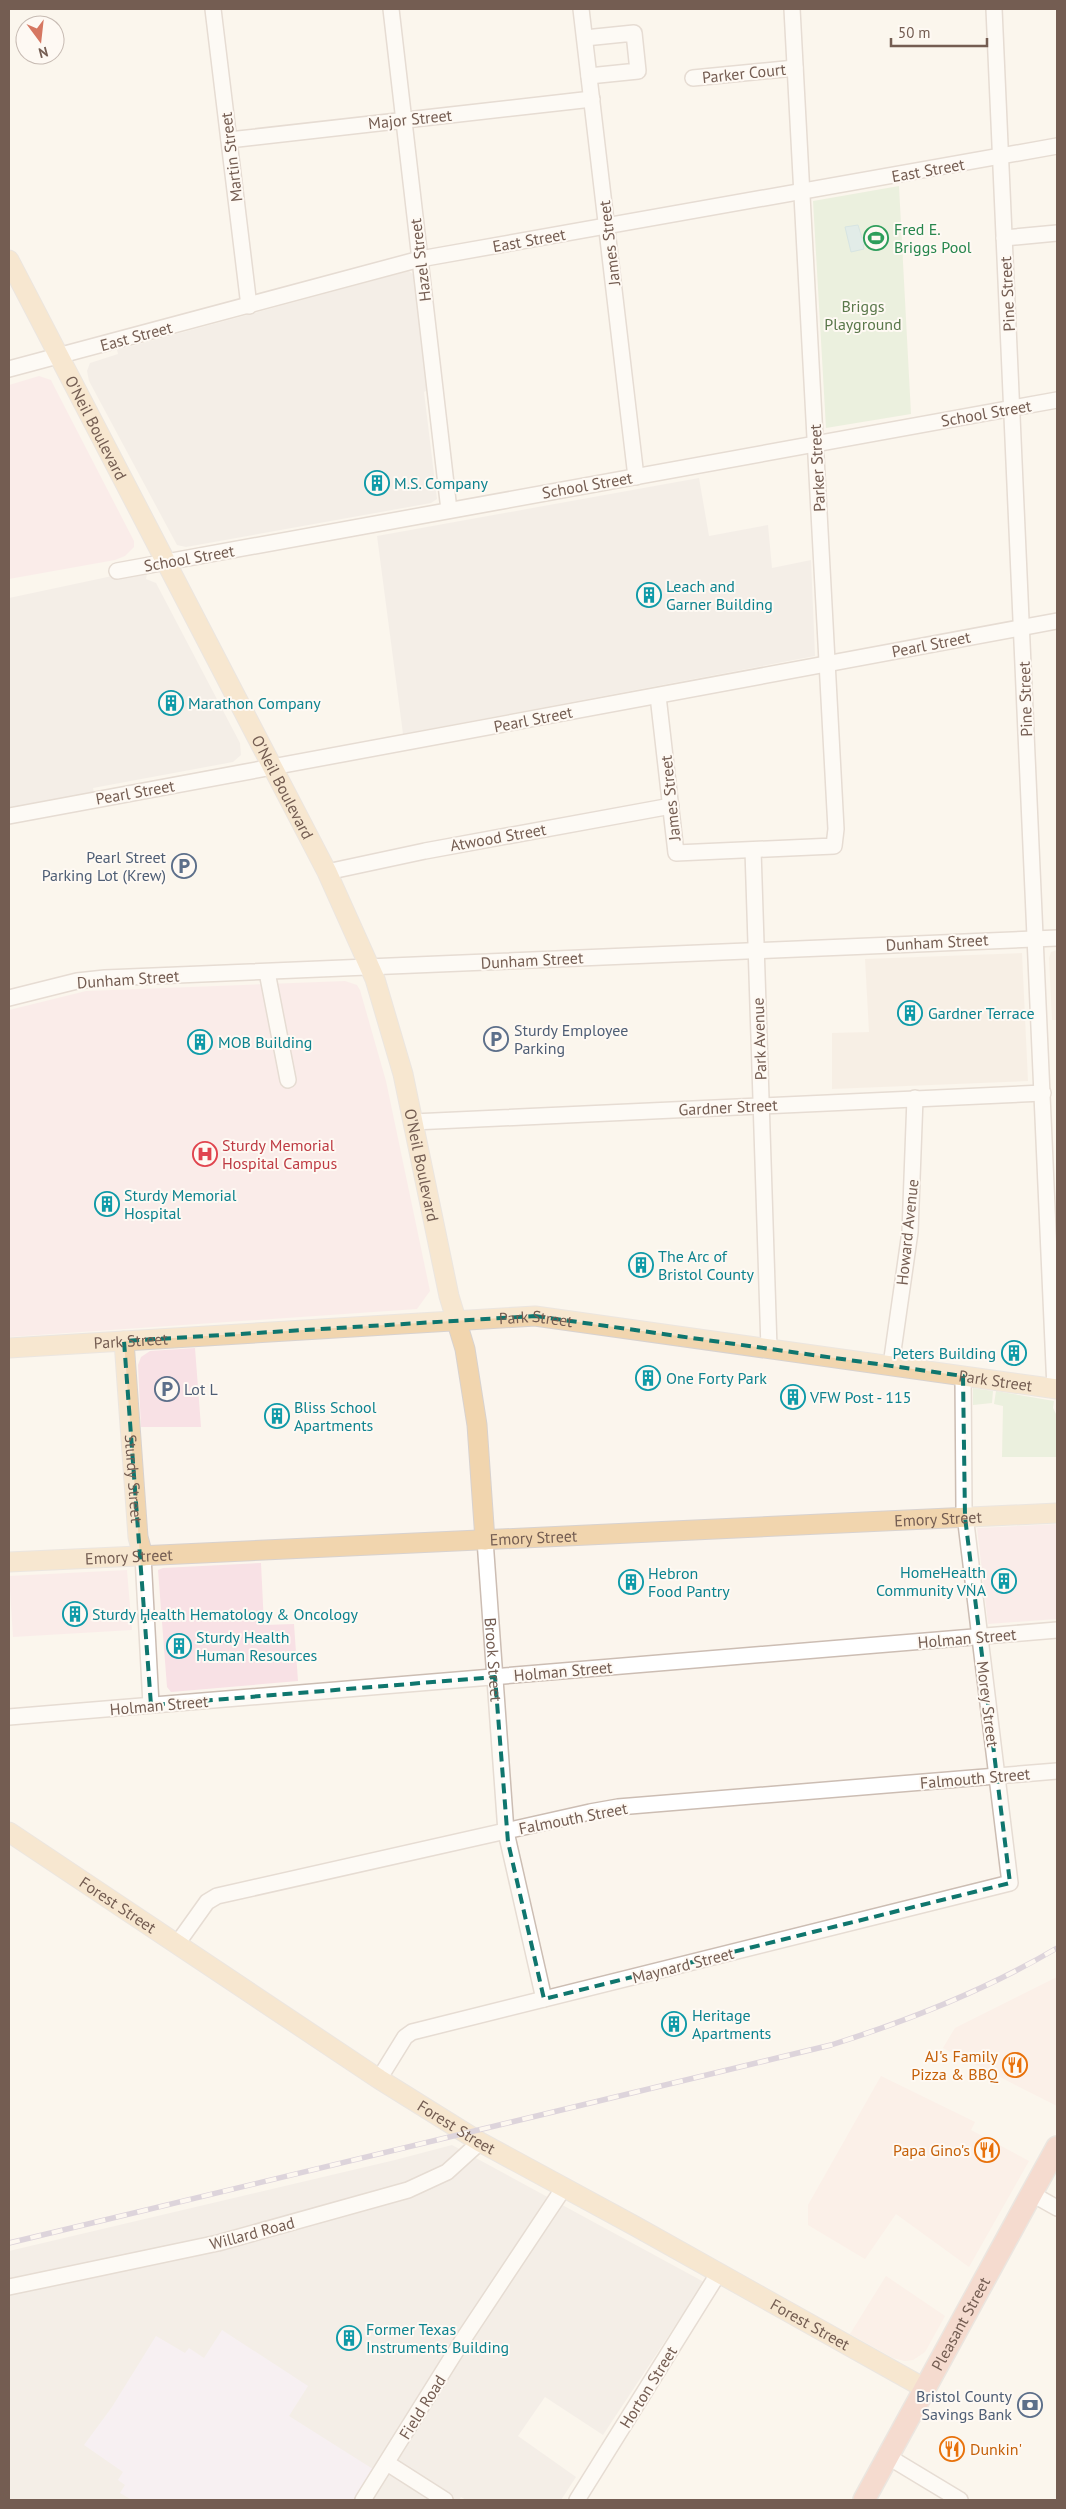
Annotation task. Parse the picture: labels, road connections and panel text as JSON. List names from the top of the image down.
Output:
{
  "streets": {
    "highway": ["Pleasant Street"],
    "main road": [
      "O'Neil Boulevard",
      "Park Street",
      "Sturdy Street",
      "Emory Street",
      "Brook Street",
      "Forest Street"
    ],
    "street": [
      "Parker Court",
      "Major Street",
      "Martin Street",
      "East Street",
      "James Street",
      "Hazel Street",
      "Pine Street",
      "School Street",
      "Parker Street",
      "Pearl Street",
      "Atwood Street",
      "Dunham Street",
      "Park Avenue",
      "Gardner Street",
      "Howard Avenue",
      "Holman Street",
      "Morey Street",
      "Falmouth Street",
      "Maynard Street",
      "Willard Road",
      "Horton Street",
      "Field Road"
    ]
  },
  "crossings": [
    ["Parker Court", "Parker Street"],
    ["Major Street", "Martin Street"],
    ["Major Street", "James Street"],
    ["Major Street", "Hazel Street"],
    ["Martin Street", "East Street"],
    ["East Street", "James Street"],
    ["East Street", "Hazel Street"],
    ["East Street", "Pine Street"],
    ["East Street", "O'Neil Boulevard"],
    ["East Street", "Parker Street"],
    ["James Street", "School Street"],
    ["James Street", "Parker Street"],
    ["James Street", "Pearl Street"],
    ["James Street", "Atwood Street"],
    ["James Street", "Park Avenue"],
    ["Hazel Street", "School Street"],
    ["Pine Street", "School Street"],
    ["Pine Street", "Pearl Street"],
    ["Pine Street", "Dunham Street"],
    ["Pine Street", "Gardner Street"],
    ["Pine Street", "Park Street"],
    ["School Street", "O'Neil Boulevard"],
    ["School Street", "Parker Street"],
    ["O'Neil Boulevard", "Pearl Street"],
    ["O'Neil Boulevard", "Atwood Street"],
    ["O'Neil Boulevard", "Dunham Street"],
    ["O'Neil Boulevard", "Gardner Street"],
    ["O'Neil Boulevard", "Park Street"],
    ["O'Neil Boulevard", "Brook Street"],
    ["Parker Street", "Pearl Street"],
    ["Parker Street", "Park Avenue"],
    ["Dunham Street", "Park Avenue"],
    ["Park Avenue", "Gardner Street"],
    ["Park Avenue", "Park Street"],
    ["Gardner Street", "Howard Avenue"],
    ["Howard Avenue", "Park Street"],
    ["Park Street", "Sturdy Street"],
    ["Park Street", "Brook Street"],
    ["Park Street", "Morey Street"],
    ["Sturdy Street", "Emory Street"],
    ["Sturdy Street", "Holman Street"],
    ["Emory Street", "Brook Street"],
    ["Emory Street", "Morey Street"],
    ["Holman Street", "Brook Street"],
    ["Holman Street", "Morey Street"],
    ["Brook Street", "Falmouth Street"],
    ["Brook Street", "Maynard Street"],
    ["Morey Street", "Falmouth Street"],
    ["Morey Street", "Maynard Street"],
    ["Falmouth Street", "Forest Street"],
    ["Forest Street", "Maynard Street"],
    ["Forest Street", "Willard Road"],
    ["Forest Street", "Pleasant Street"],
    ["Forest Street", "Horton Street"],
    ["Forest Street", "Field Road"]
  ],
  "parks": ["Briggs Playground"],
  "places": {
    "sports": ["Fred E. Briggs Pool"],
    "building": [
      "M.S. Company",
      "Leach and Garner Building",
      "Marathon Company",
      "Gardner Terrace",
      "MOB Building",
      "Sturdy Memorial Hospital",
      "The Arc of Bristol County",
      "Peters Building",
      "One Forty Park",
      "VFW Post - 115",
      "Bliss School Apartments",
      "HomeHealth Community VNA",
      "Hebron Food Pantry",
      "Sturdy Health Hematology & Oncology",
      "Sturdy Health Human Resources",
      "Heritage Apartments",
      "Former Texas Instruments Building"
    ],
    "parking": ["Pearl Street Parking Lot (Krew)", "Sturdy Employee Parking", "Lot L"],
    "hospital": ["Sturdy Memorial Hospital Campus"],
    "restaurant": ["AJ's Family Pizza & BBQ", "Papa Gino's", "Dunkin'"],
    "bank": ["Bristol County Savings Bank"]
  },
  "scale_bar": "50 m",
  "north": "bottom"
}
